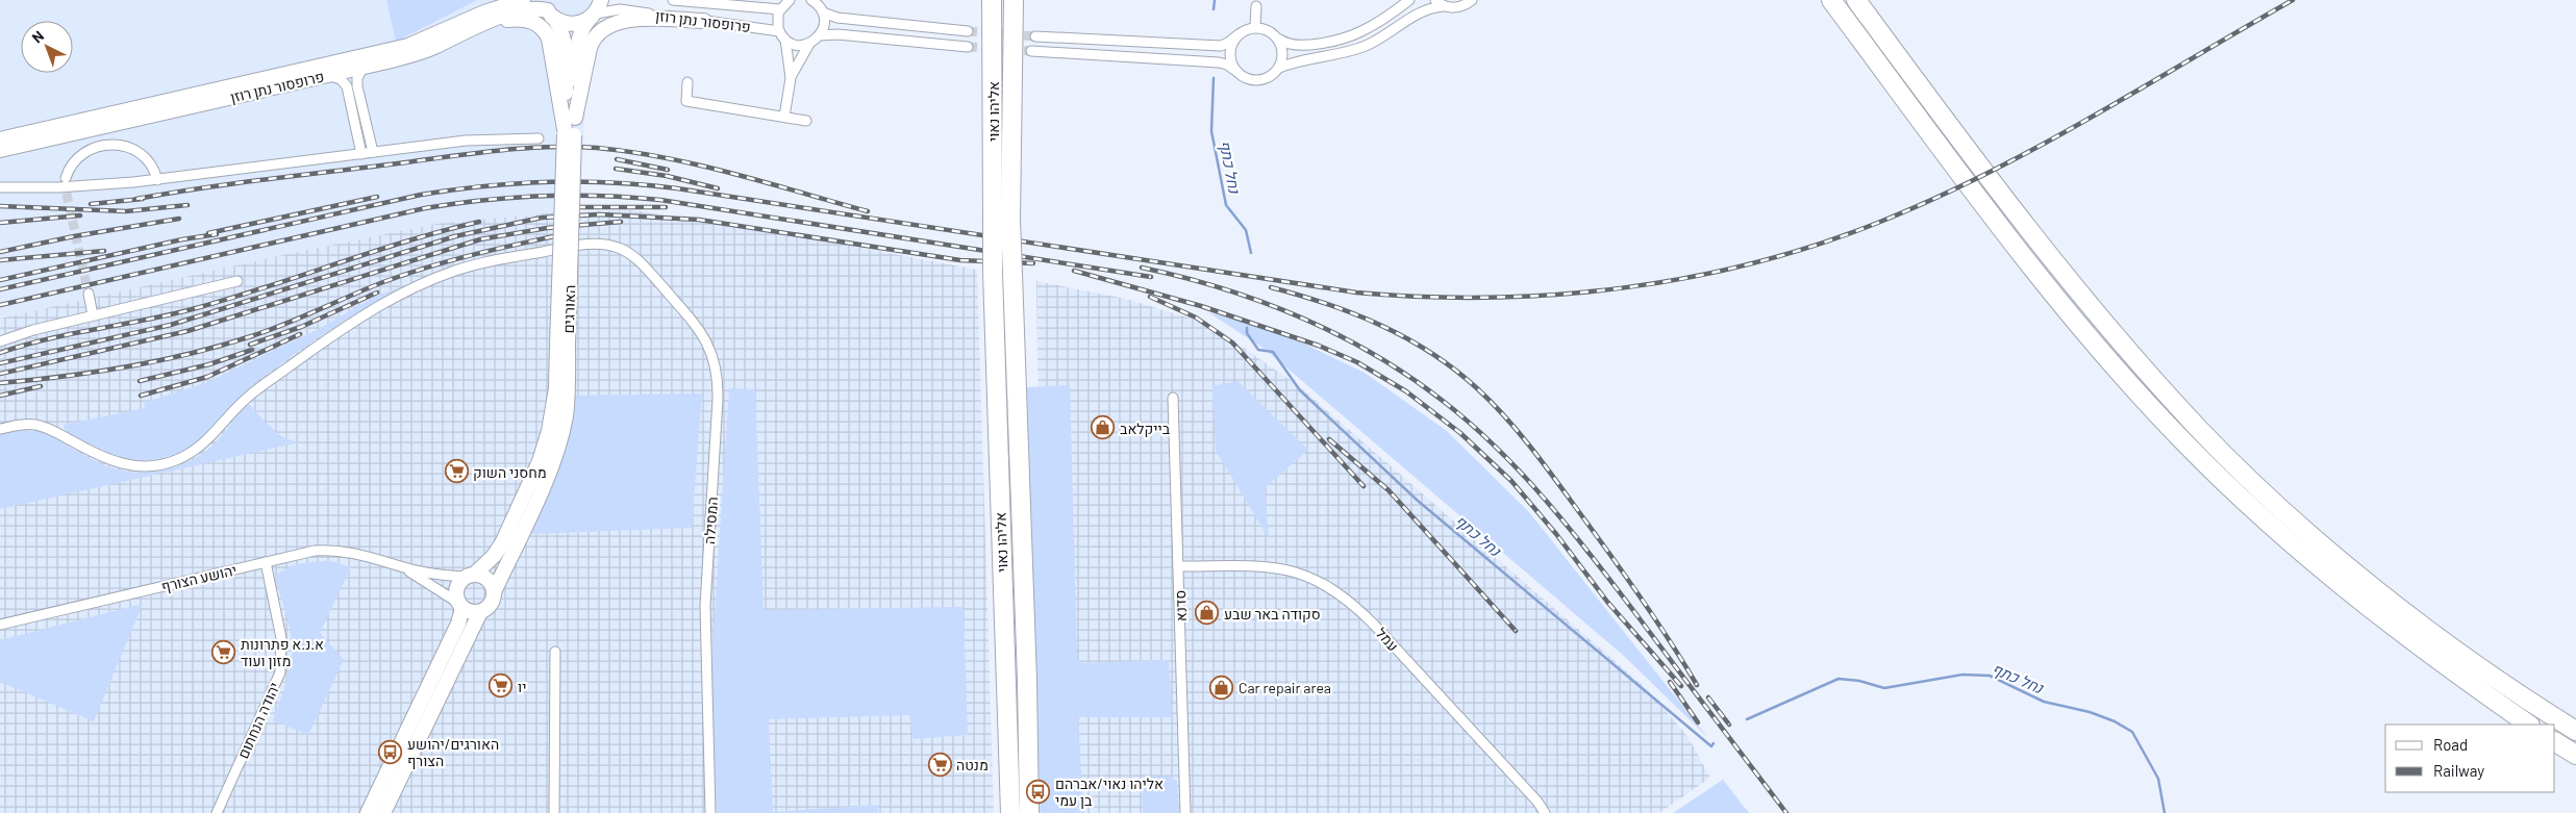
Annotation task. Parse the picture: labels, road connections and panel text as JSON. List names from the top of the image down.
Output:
{
  "streets": {
    "highway": ["אליהו נאוי"],
    "street": [
      "פרופסור נתן רוזן",
      "האורגים",
      "המסילה",
      "יהושע הצורף",
      "סדנא",
      "עמל",
      "יהודה הנחתום"
    ]
  },
  "crossings": [
    ["פרופסור נתן רוזן", "האורגים"],
    ["האורגים", "יהושע הצורף"],
    ["יהושע הצורף", "יהודה הנחתום"],
    ["סדנא", "עמל"]
  ],
  "water": ["נחל כתף"],
  "places": {
    "shop": ["בייקלאב", "סקודה באר שבע", "Car repair area"],
    "supermarket": [
      "מחסני השוק",
      "א.נ.א פתרונות מזון ועוד",
      "יו",
      "מנטה"
    ],
    "bus stop": ["האורגים/יהושע הצורף", "אליהו נאוי/אברהם בן עמי"]
  },
  "legend": ["Road", "Railway"],
  "north": "top left"
}
